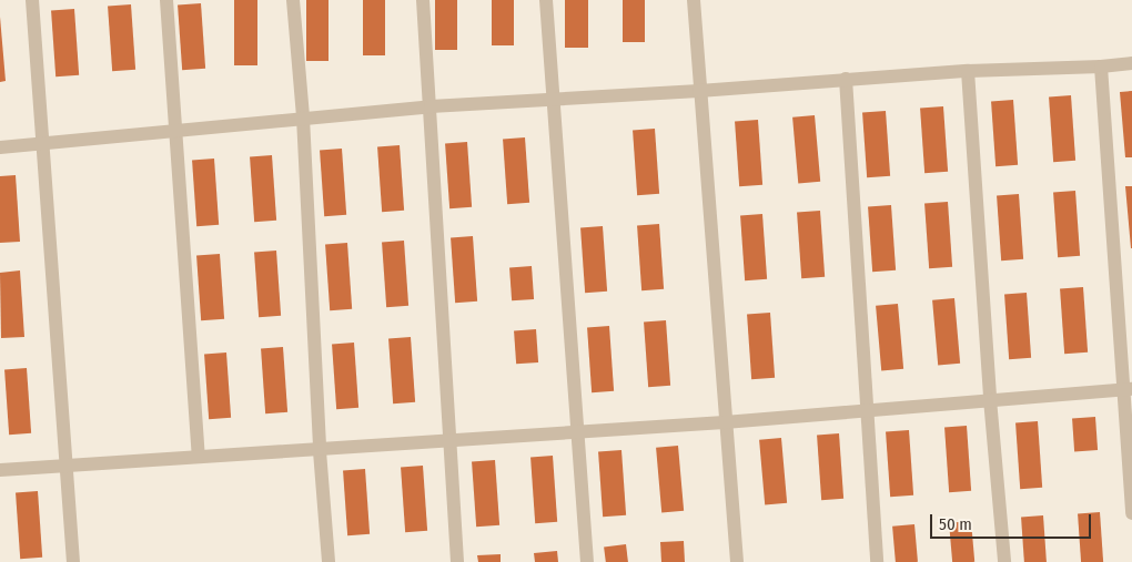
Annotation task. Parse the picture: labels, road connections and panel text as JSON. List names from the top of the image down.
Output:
{
  "scale_bar": "50 m"
}
